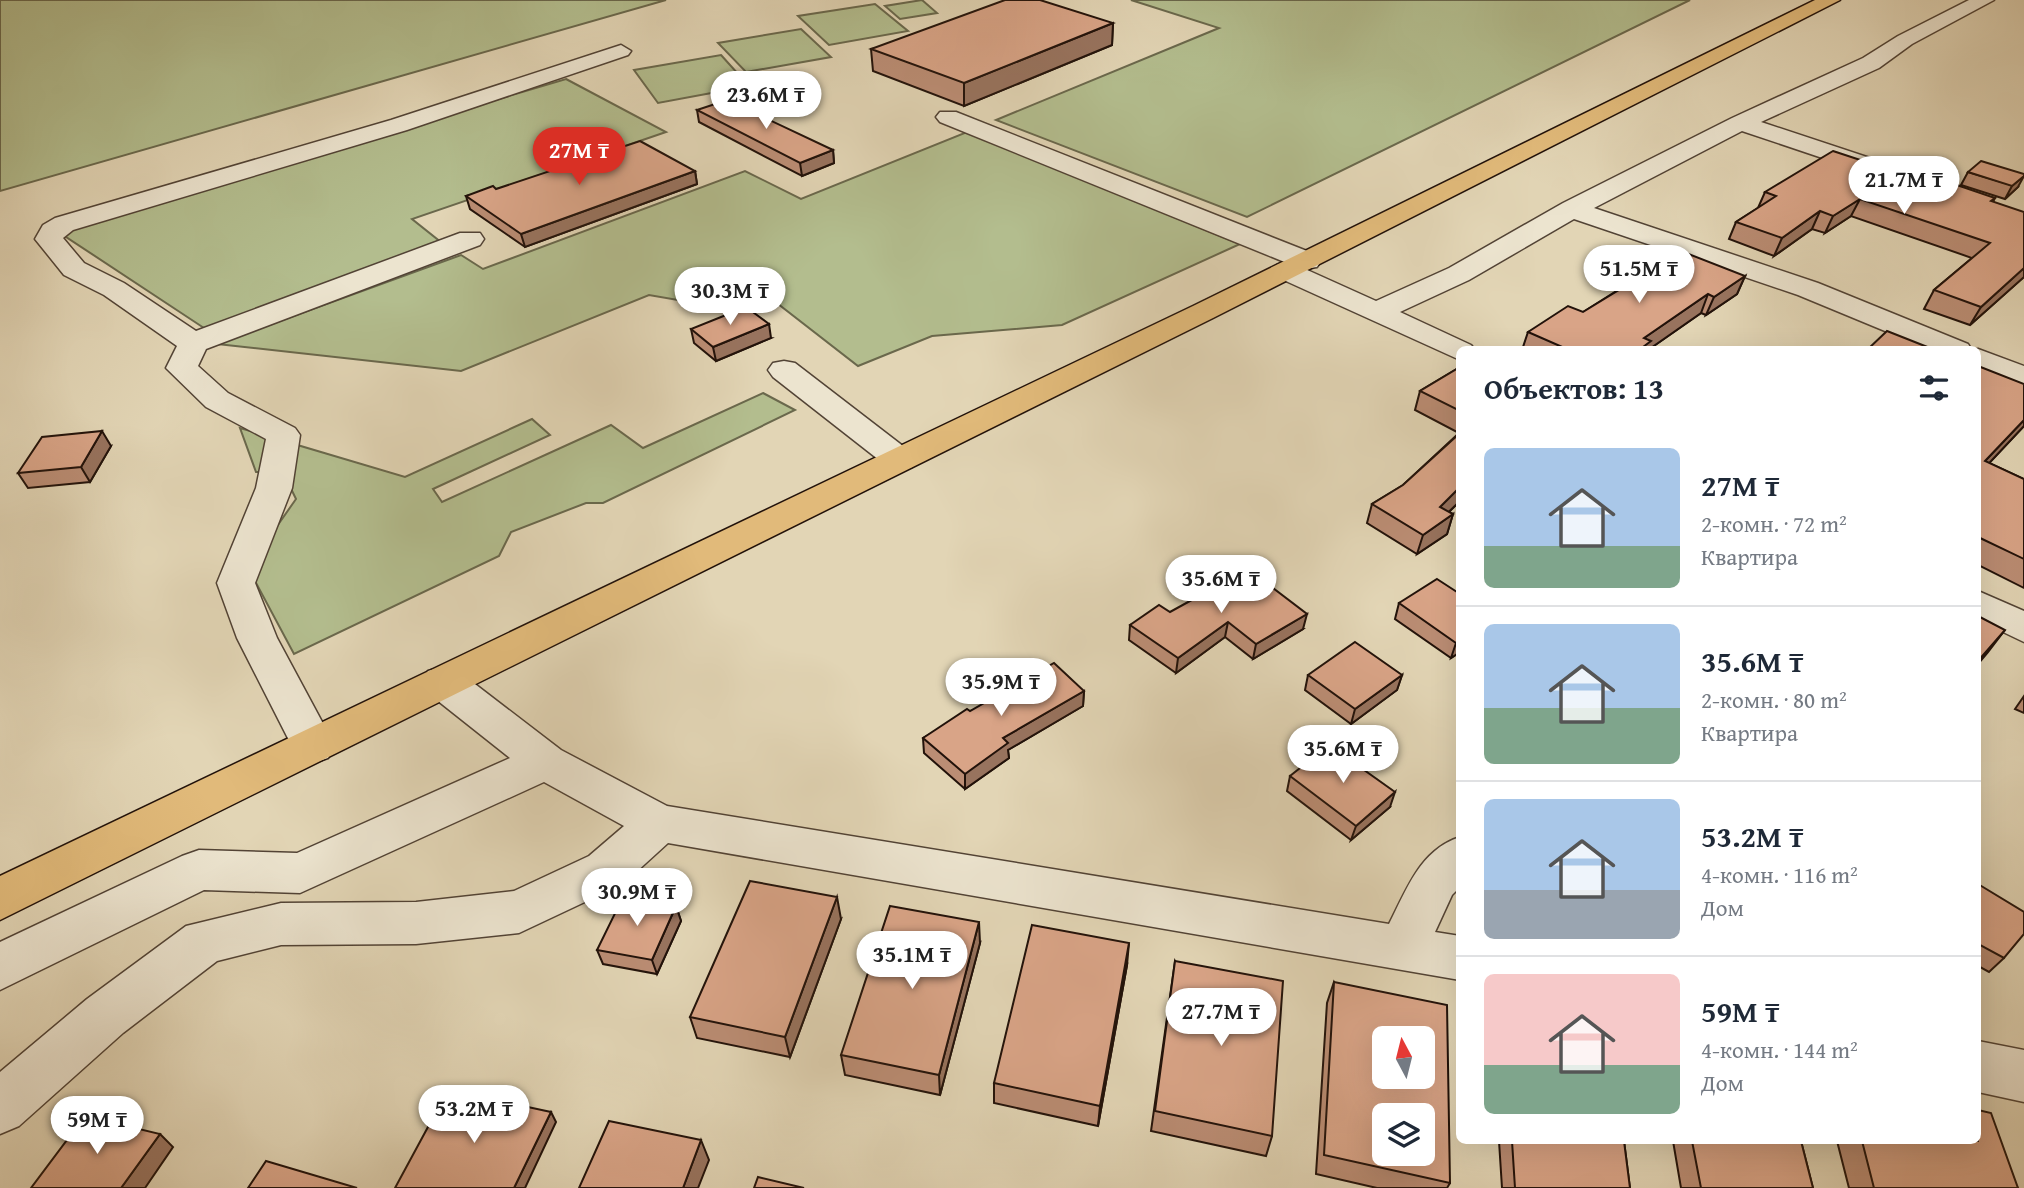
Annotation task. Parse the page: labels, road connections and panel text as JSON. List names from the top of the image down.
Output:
{
  "north": "top",
  "page": {
    "price": [
      "23.6M ₸",
      "27M ₸",
      "21.7M ₸",
      "51.5M ₸",
      "30.3M ₸",
      "35.6M ₸",
      "35.9M ₸",
      "35.6M ₸",
      "30.9M ₸",
      "35.1M ₸",
      "27.7M ₸",
      "53.2M ₸",
      "59M ₸"
    ],
    "heading": "Объектов: 13",
    "list": [
      {
        "name": "27M ₸",
        "note": "2-комн. · 72 m² · Квартира"
      },
      {
        "name": "35.6M ₸",
        "note": "2-комн. · 80 m² · Квартира"
      },
      {
        "name": "53.2M ₸",
        "note": "4-комн. · 116 m² · Дом"
      },
      {
        "name": "59M ₸",
        "note": "4-комн. · 144 m² · Дом"
      }
    ]
  }
}
